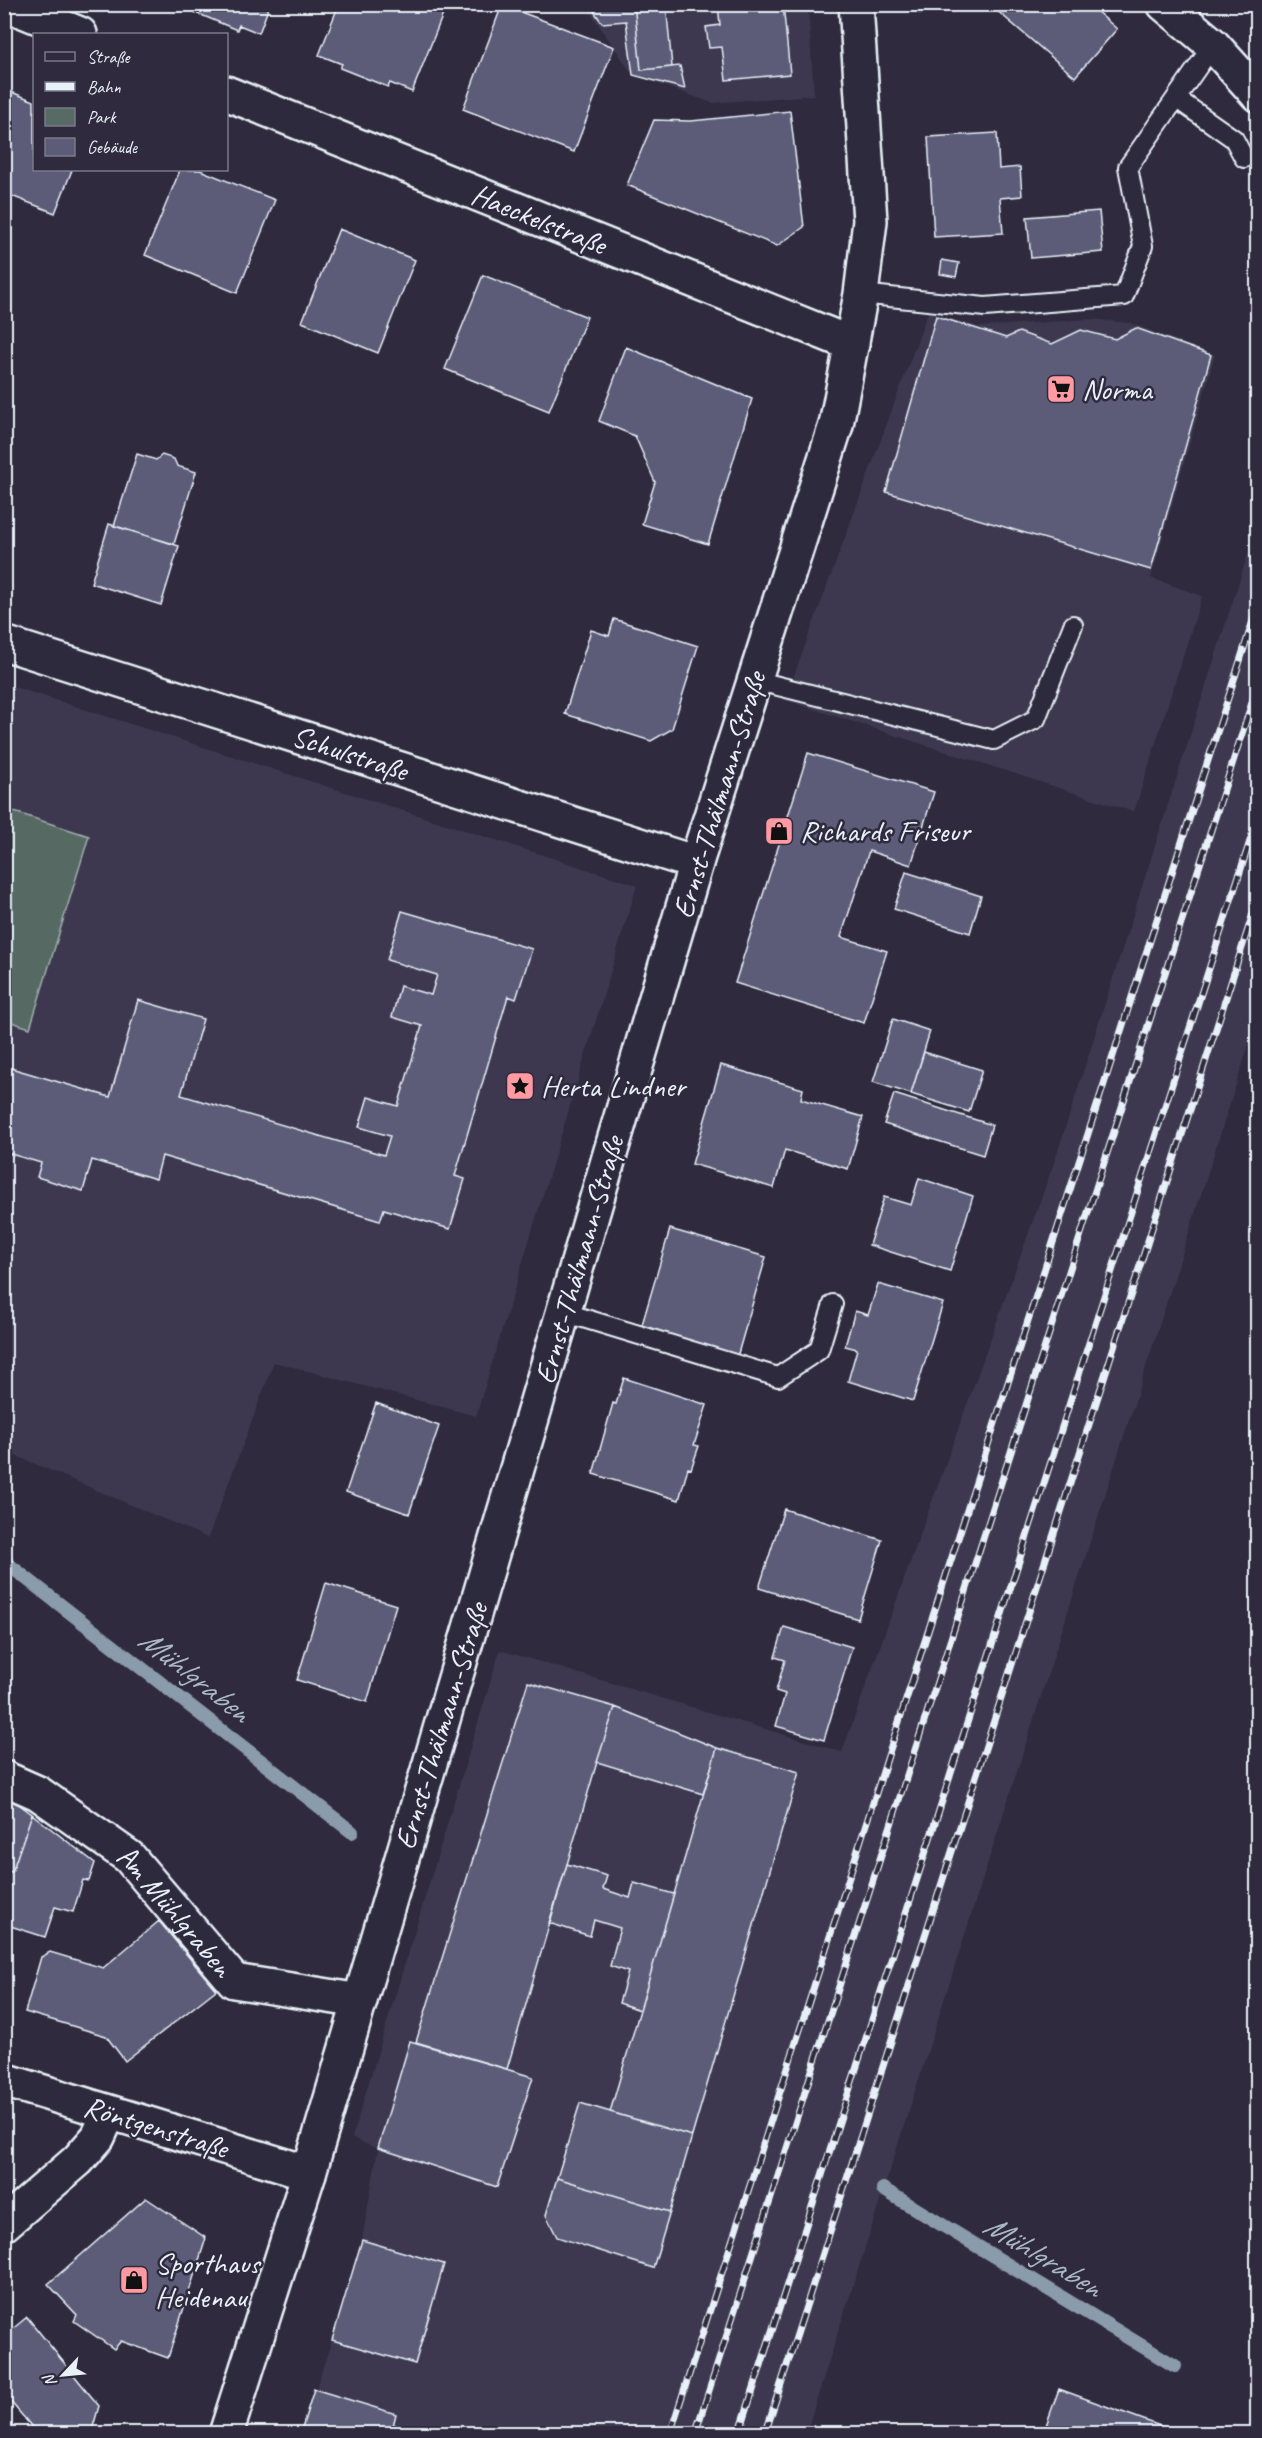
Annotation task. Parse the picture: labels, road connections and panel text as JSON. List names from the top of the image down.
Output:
{
  "streets": {
    "street": [
      "Haeckelstraße",
      "Schulstraße",
      "Ernst-Thälmann-Straße",
      "Am Mühlgraben",
      "Röntgenstraße"
    ]
  },
  "crossings": [
    ["Haeckelstraße", "Ernst-Thälmann-Straße"],
    ["Schulstraße", "Ernst-Thälmann-Straße"],
    ["Ernst-Thälmann-Straße", "Am Mühlgraben"],
    ["Ernst-Thälmann-Straße", "Röntgenstraße"]
  ],
  "water": ["Mühlgraben"],
  "places": {
    "supermarket": ["Norma"],
    "shop": ["Richards Friseur", "Sporthaus Heidenau"],
    "place": ["Herta Lindner"]
  },
  "legend": [
    "Straße",
    "Bahn",
    "Park",
    "Gebäude"
  ],
  "north": "bottom left"
}
